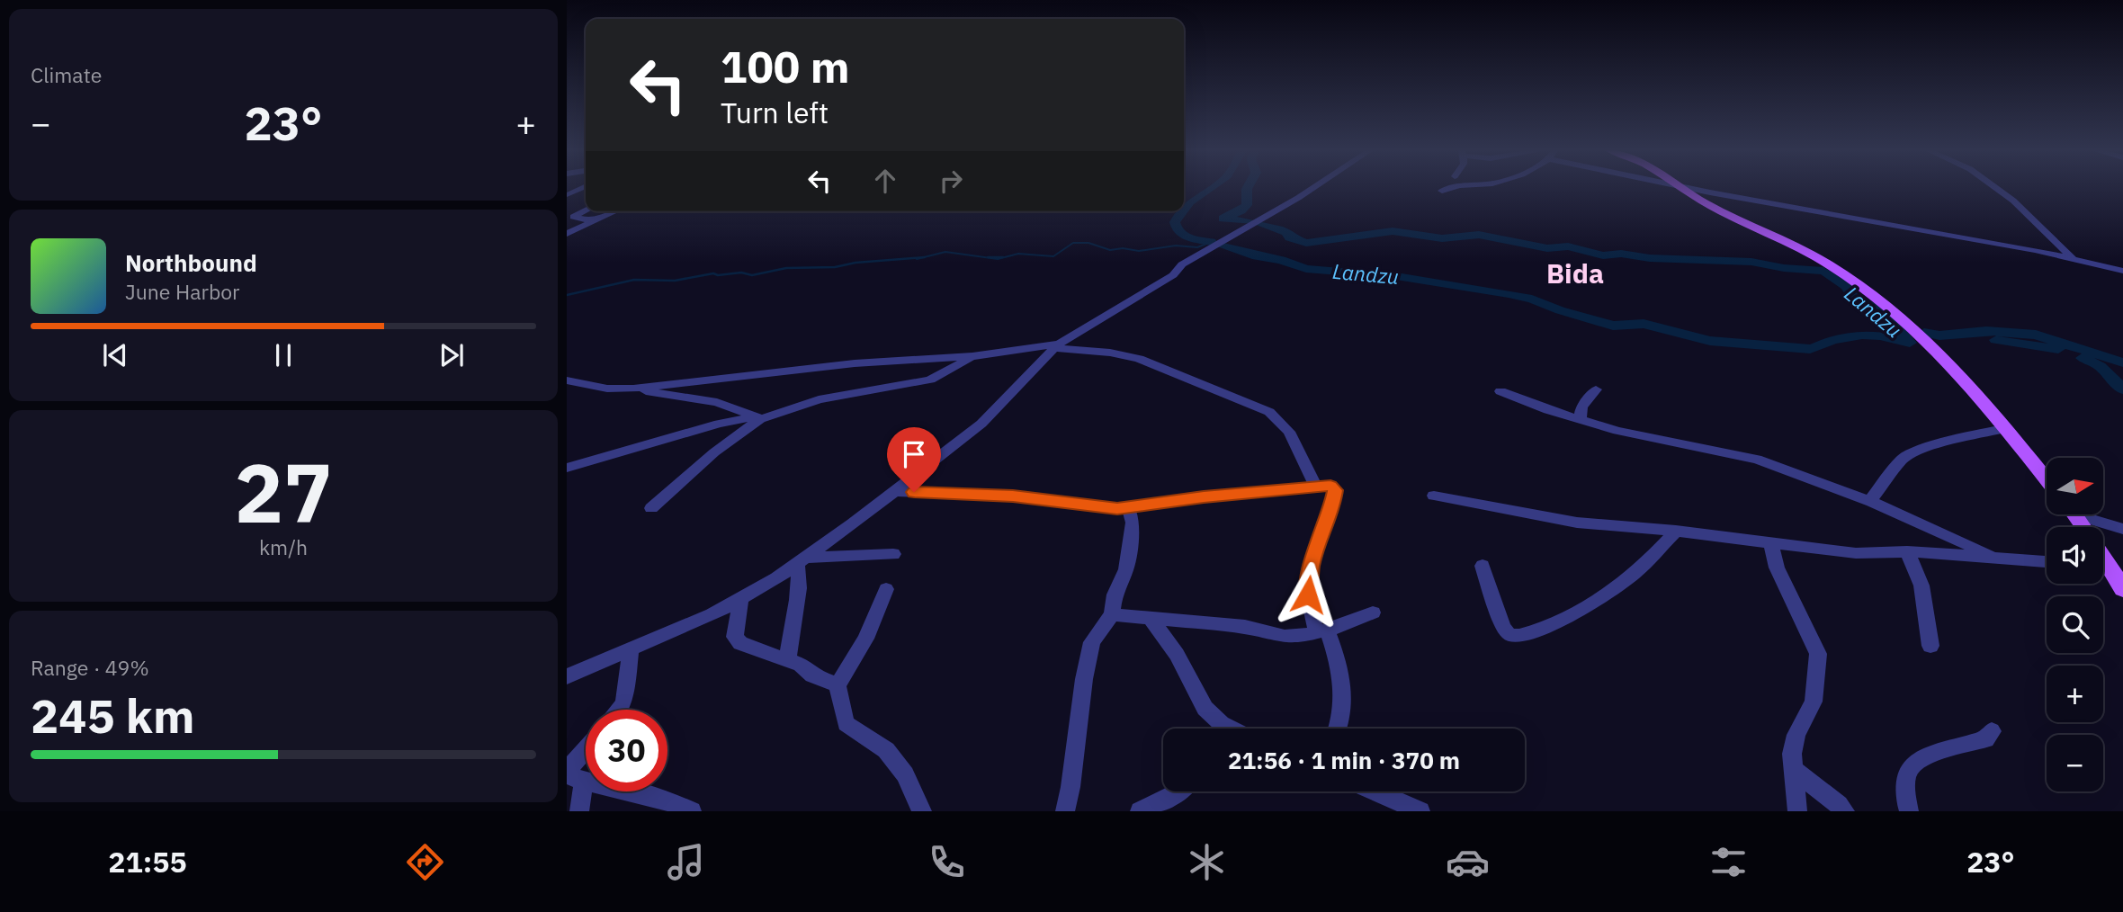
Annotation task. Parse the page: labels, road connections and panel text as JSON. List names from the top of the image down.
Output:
{
  "districts": ["Bida"],
  "water": ["Landzu"],
  "north": "right",
  "page": {
    "tile": [
      "Climate",
      ["27", "km/h"],
      ["Range · 49%", "245 km"]
    ],
    "turn": ["100 m", "Turn left"],
    "heat": ["−", "23°", "+"],
    "song": ["Northbound", "June Harbor"],
    "map_buttons": ["+", "−"],
    "limit": "30",
    "trip": "21:56 · 1 min · 370 m",
    "tabs": ["21:55", "23°"]
  }
}
